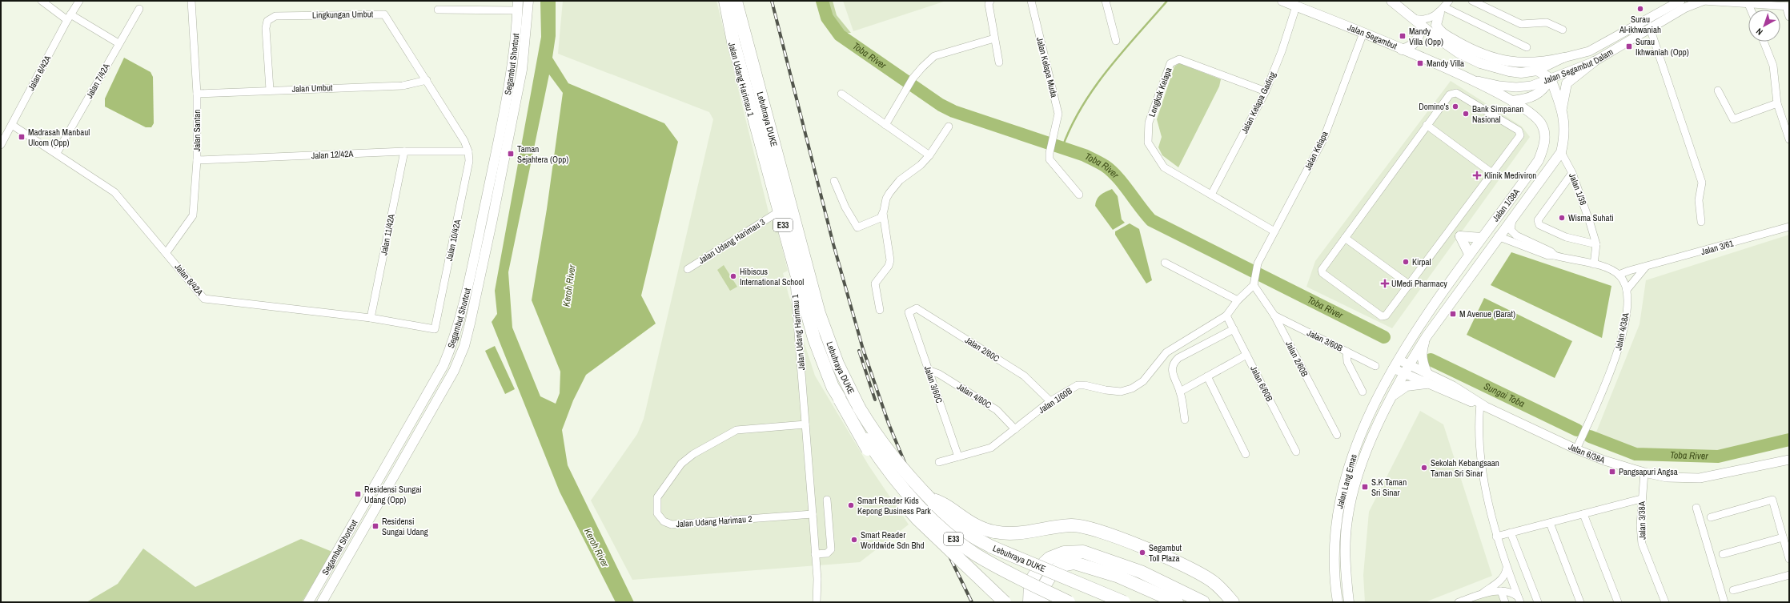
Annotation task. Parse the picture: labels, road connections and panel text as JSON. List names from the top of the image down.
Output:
{
  "streets": {
    "highway": ["Lebuhraya DUKE", "E33"],
    "main road": [
      "Jalan Segambut",
      "Segambut Shortcut",
      "Jalan 1/38A",
      "Jalan Lang Emas"
    ],
    "street": [
      "Lingkungan Umbut",
      "Jalan Segambut Dalam",
      "Jalan Kelapa Muda",
      "Jalan 6/42A",
      "Jalan Udang Harimau 1",
      "Jalan 7/42A",
      "Jalan Umbut",
      "Lengkok Kelapa",
      "Jalan Kelapa Gading",
      "Jalan Santan",
      "Jalan Kelapa",
      "Jalan 12/42A",
      "Jalan 1/38",
      "Jalan 11/42A",
      "Jalan 10/42A",
      "Jalan Udang Harimau 3",
      "Jalan 3/61",
      "Jalan 8/42A",
      "Jalan 4/38A",
      "Jalan 3/60B",
      "Jalan 2/60C",
      "Jalan 2/60B",
      "Jalan 6/60B",
      "Jalan 3/60C",
      "Jalan 4/60C",
      "Jalan 1/60B",
      "Jalan 6/38A",
      "Jalan 3/38A",
      "Jalan Udang Harimau 2"
    ]
  },
  "crossings": [
    ["Lingkungan Umbut", "Jalan Umbut"],
    ["Lingkungan Umbut", "Jalan 12/42A"],
    ["Lingkungan Umbut", "Jalan 10/42A"],
    ["Jalan Segambut", "Jalan Segambut Dalam"],
    ["Jalan Segambut", "Jalan Kelapa Gading"],
    ["Jalan Segambut", "Jalan Kelapa"],
    ["Jalan Segambut", "Jalan 1/38A"],
    ["Jalan Segambut Dalam", "Jalan 1/38A"],
    ["Jalan 6/42A", "Jalan 8/42A"],
    ["Jalan Udang Harimau 1", "Jalan Udang Harimau 3"],
    ["Jalan Udang Harimau 1", "Jalan Udang Harimau 2"],
    ["Jalan 7/42A", "Jalan 8/42A"],
    ["Jalan Umbut", "Jalan Santan"],
    ["Lengkok Kelapa", "Jalan Kelapa Gading"],
    ["Lengkok Kelapa", "Jalan Kelapa"],
    ["Lebuhraya DUKE", "E33"],
    ["Jalan Santan", "Jalan 12/42A"],
    ["Jalan Santan", "Jalan 8/42A"],
    ["Jalan Kelapa", "Jalan 2/60B"],
    ["Jalan Kelapa", "Jalan 1/60B"],
    ["Jalan 12/42A", "Jalan 11/42A"],
    ["Jalan 12/42A", "Jalan 10/42A"],
    ["Jalan 1/38", "Jalan 1/38A"],
    ["Jalan 1/38A", "Jalan 6/38A"],
    ["Jalan 1/38A", "Jalan Lang Emas"],
    ["Jalan 11/42A", "Jalan 8/42A"],
    ["Jalan 10/42A", "Jalan 8/42A"],
    ["Jalan 3/61", "Jalan 4/38A"],
    ["Jalan 4/38A", "Jalan 6/38A"],
    ["Jalan 3/60B", "Jalan 2/60B"],
    ["Jalan 2/60C", "Jalan 3/60C"],
    ["Jalan 2/60C", "Jalan 1/60B"],
    ["Jalan 2/60B", "Jalan 1/60B"],
    ["Jalan 6/60B", "Jalan 1/60B"],
    ["Jalan 3/60C", "Jalan 4/60C"],
    ["Jalan 3/60C", "Jalan 1/60B"],
    ["Jalan 4/60C", "Jalan 1/60B"],
    ["Jalan 6/38A", "Jalan Lang Emas"],
    ["Jalan 6/38A", "Jalan 3/38A"]
  ],
  "water": ["Toba River", "Keroh River", "Sungai Toba"],
  "places": {
    "other": [
      "Surau Al-ikhwaniah",
      "Domino's",
      "Bank Simpanan Nasional",
      "Wisma Suhati",
      "Kirpal",
      "Hibiscus International School",
      "Sekolah Kebangsaan Taman Sri Sinar",
      "Smart Reader Kids Kepong Business Park",
      "Smart Reader Worldwide Sdn Bhd",
      "Segambut Toll Plaza"
    ],
    "transit": [
      "Mandy Villa (Opp)",
      "Surau Ikhwaniah (Opp)",
      "Mandy Villa",
      "Madrasah Manbaul Uloom (Opp)",
      "Taman Sejahtera (Opp)",
      "M Avenue (Barat)",
      "Pangsapuri Angsa",
      "S.K Taman Sri Sinar",
      "Residensi Sungai Udang (Opp)",
      "Residensi Sungai Udang"
    ],
    "health": ["Klinik Mediviron", "UMedi Pharmacy"]
  },
  "north": "bottom left"
}
